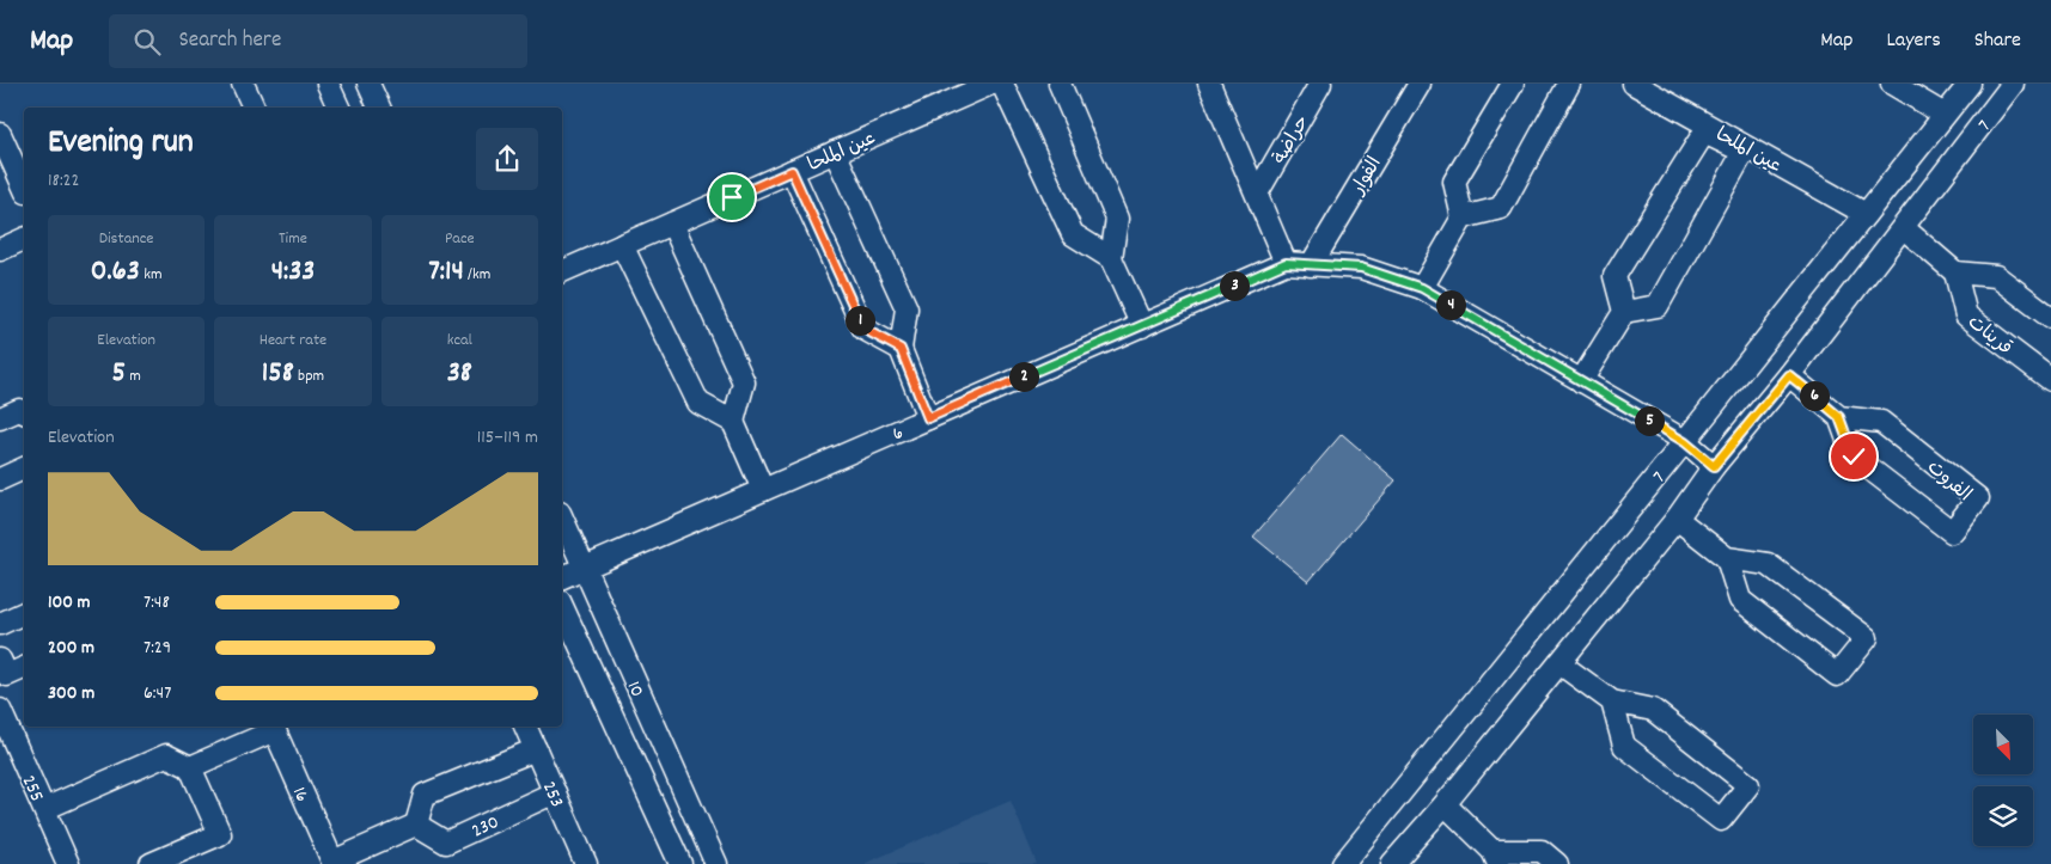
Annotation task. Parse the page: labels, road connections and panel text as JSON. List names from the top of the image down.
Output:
{
  "streets": {
    "street": [
      "7",
      "حراضة",
      "عين الملحا",
      "الفوار",
      "قرينات",
      "6",
      "الفروت",
      "10",
      "255",
      "16",
      "253",
      "230"
    ]
  },
  "crossings": [
    ["7", "عين الملحا"],
    ["7", "6"],
    ["الفوار", "6"],
    ["6", "10"],
    ["253", "230"]
  ],
  "north": "bottom right",
  "page": {
    "header": "Map",
    "search": "Search here",
    "nav": ["Map", "Layers", "Share"],
    "heading": ["Evening run", "18:22"],
    "stats": [
      ["Distance", "0.63 km"],
      ["Time", "4:33"],
      ["Pace", "7:14 /km"],
      ["Elevation", "5 m"],
      ["Heart rate", "158 bpm"],
      ["kcal", "38"]
    ],
    "pins": [
      "3",
      "4",
      "1",
      "2",
      "6",
      "5"
    ],
    "chart": ["Elevation", "115–119 m"],
    "list": [
      {
        "name": "100 m",
        "note": "7:48"
      },
      {
        "name": "200 m",
        "note": "7:29"
      },
      {
        "name": "300 m",
        "note": "6:47"
      }
    ]
  }
}
